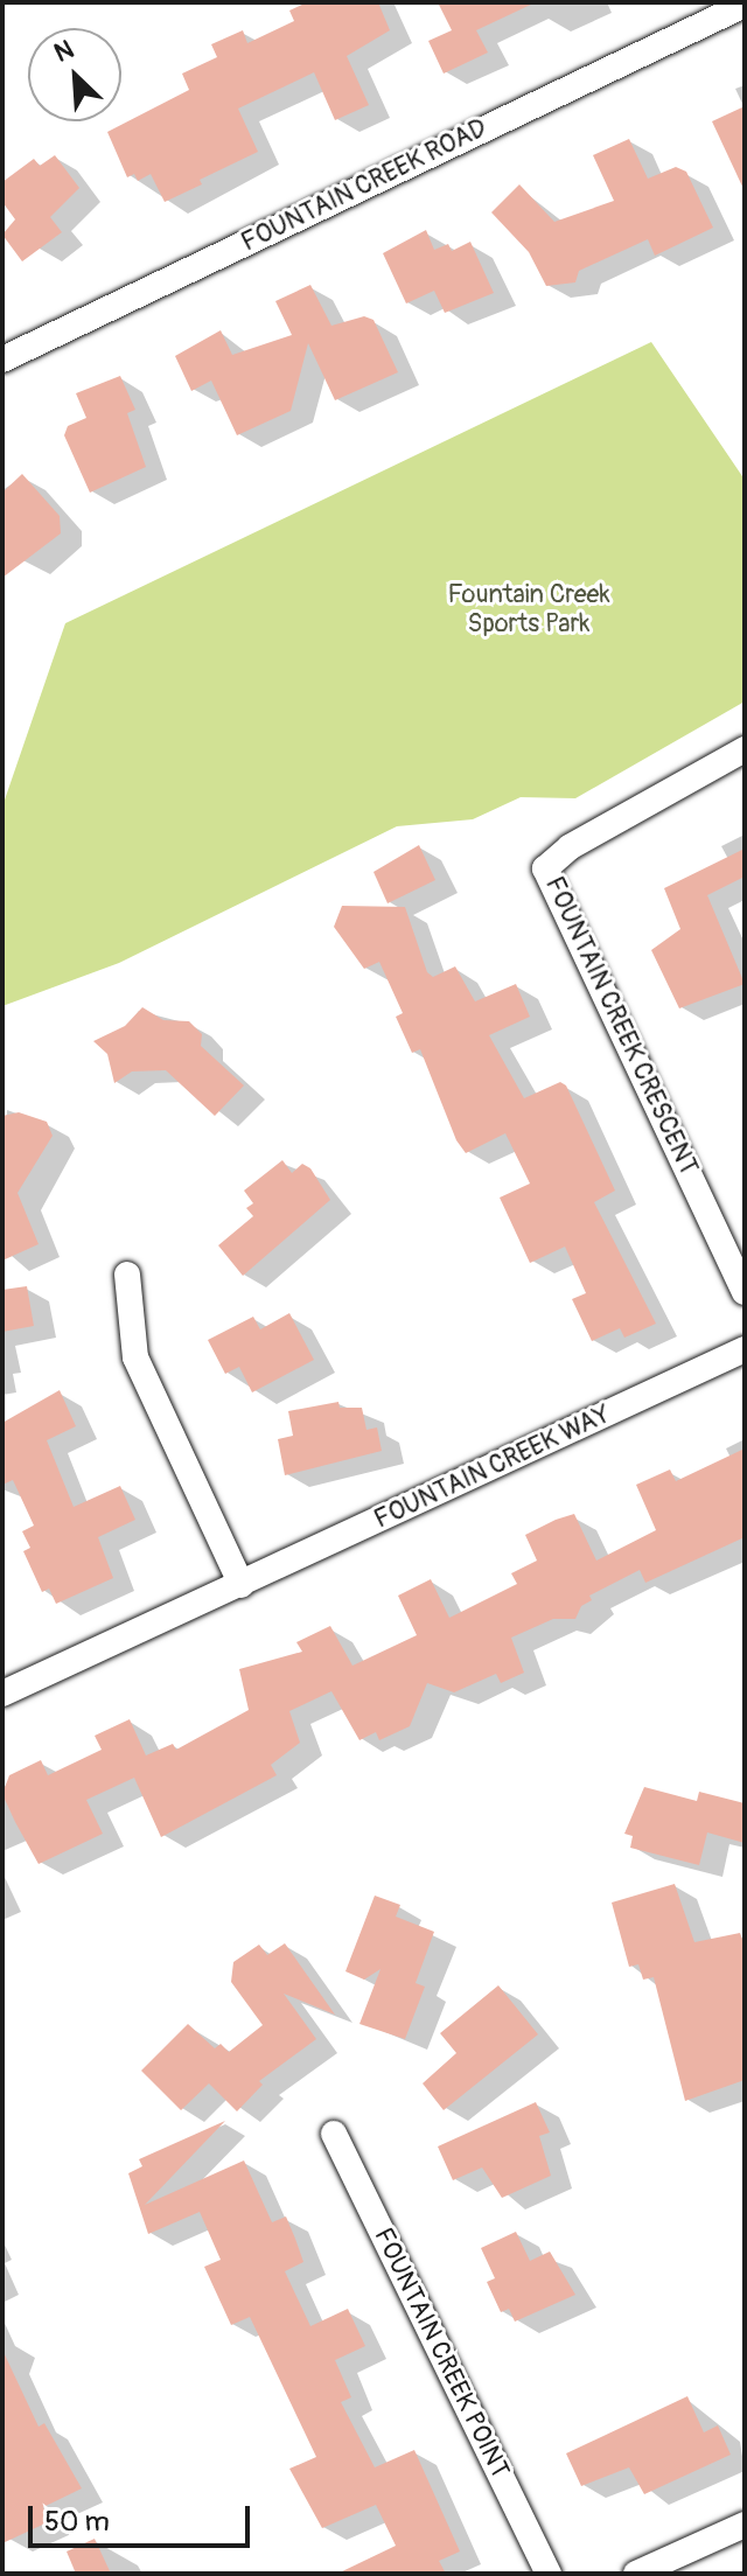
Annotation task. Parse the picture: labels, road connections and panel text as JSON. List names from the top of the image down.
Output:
{
  "streets": {
    "street": [
      "FOUNTAIN CREEK ROAD",
      "FOUNTAIN CREEK CRESCENT",
      "FOUNTAIN CREEK WAY",
      "FOUNTAIN CREEK POINT"
    ]
  },
  "parks": ["Fountain Creek Sports Park"],
  "scale_bar": "50 m",
  "north": "top left"
}
